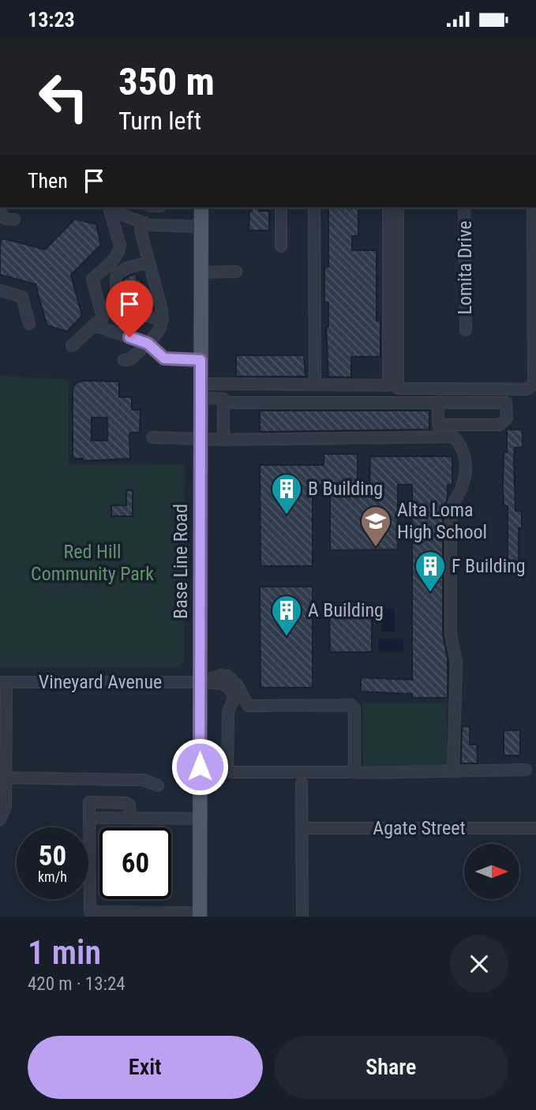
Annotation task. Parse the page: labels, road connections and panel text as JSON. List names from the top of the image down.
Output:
{
  "streets": {
    "main road": ["Base Line Road"],
    "street": ["Lomita Drive", "Vineyard Avenue", "Agate Street"]
  },
  "crossings": [
    ["Base Line Road", "Vineyard Avenue"]
  ],
  "parks": ["Red Hill Community Park"],
  "places": {
    "building": ["B Building", "F Building", "A Building"],
    "school or university": ["Alta Loma High School"]
  },
  "north": "right",
  "page": {
    "status": "13:23",
    "turn": ["350 m", "Turn left"],
    "then": "Then",
    "speed": "50 km/h",
    "limit": "60",
    "heading": ["1 min", "420 m · 13:24"],
    "buttons": ["Exit", "Share"]
  }
}
